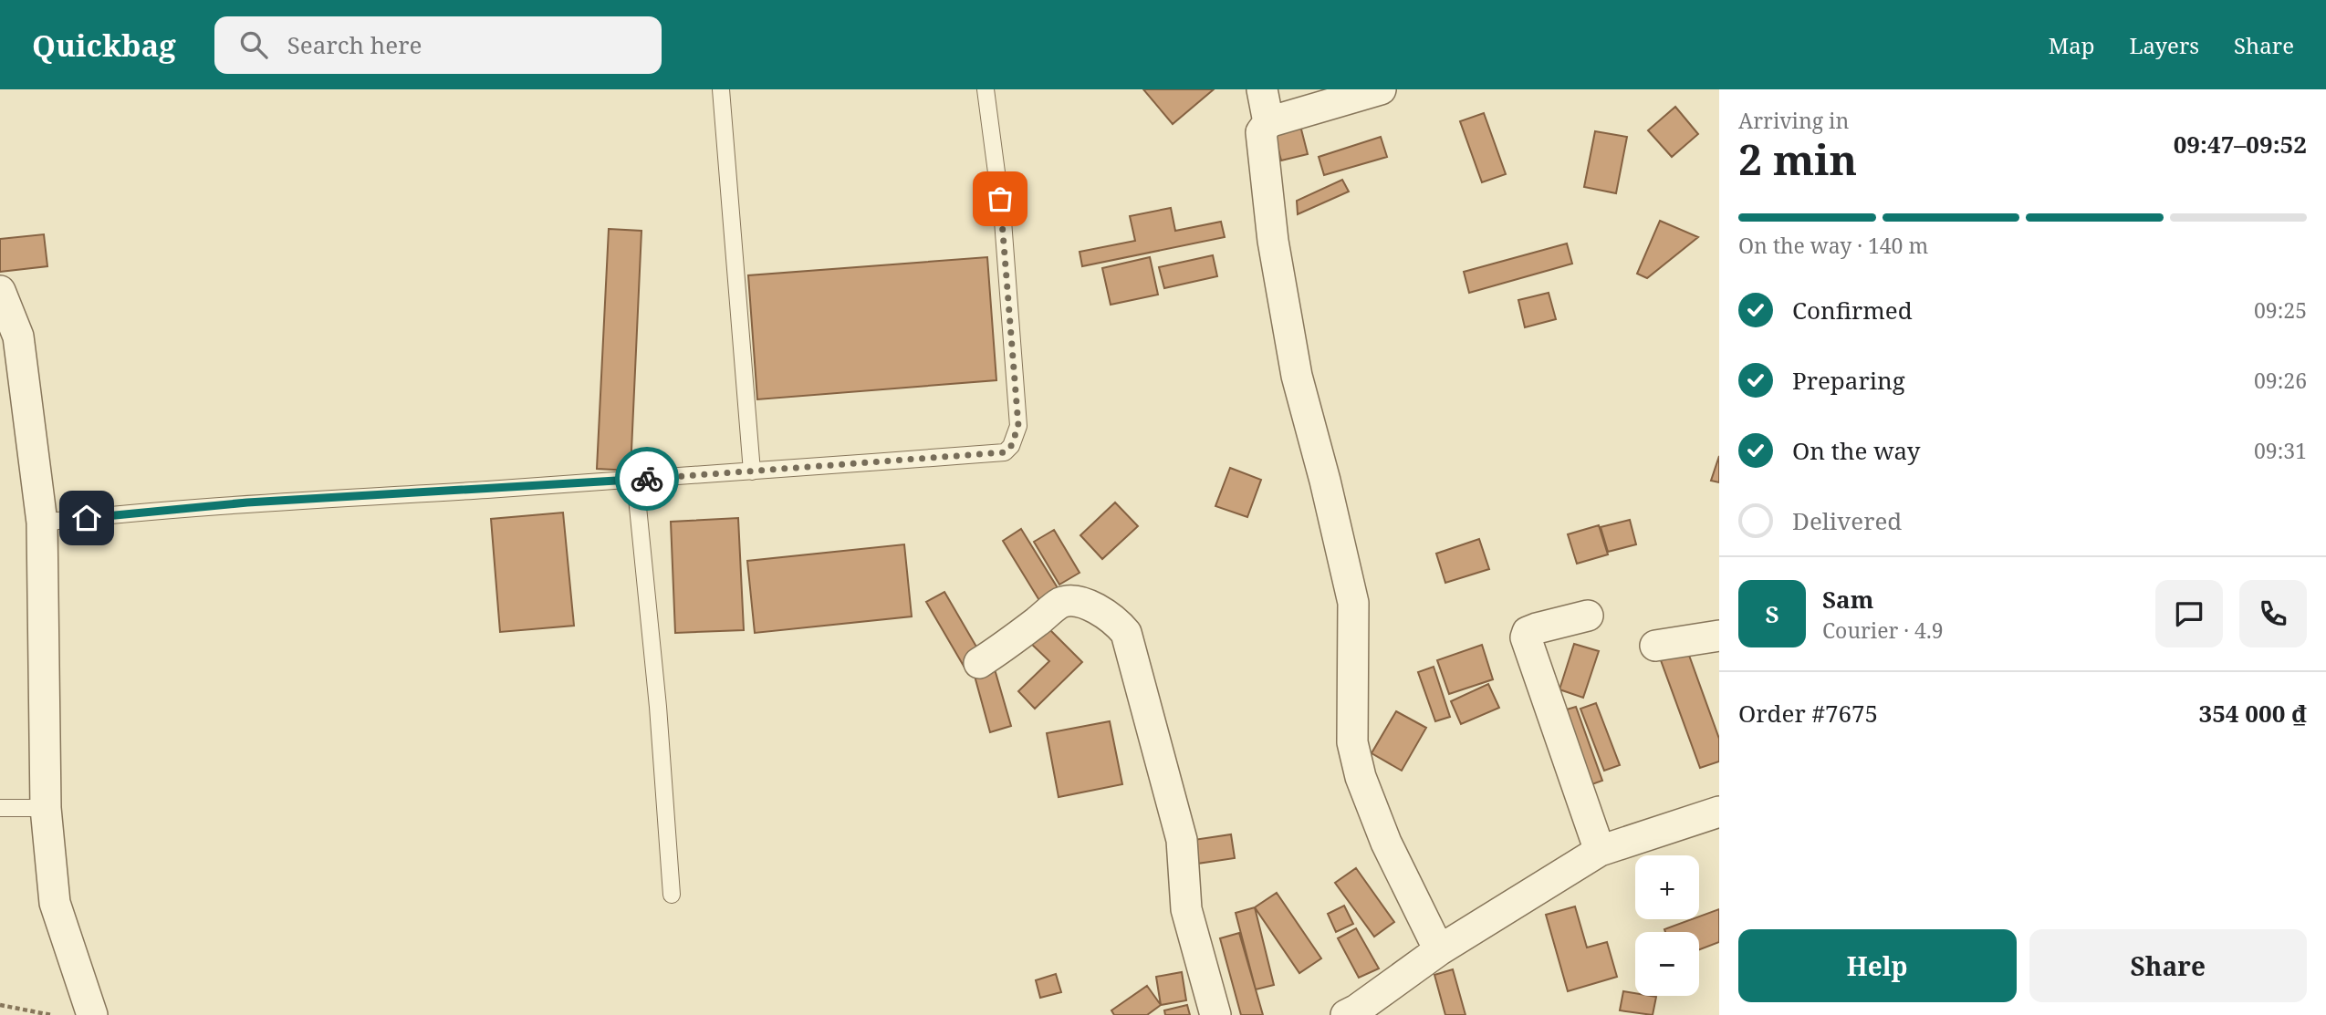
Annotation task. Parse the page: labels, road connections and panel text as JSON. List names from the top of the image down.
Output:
{
  "page": {
    "header": "Quickbag",
    "search": "Search here",
    "nav": ["Map", "Layers", "Share"],
    "heading": ["2 min", "Arriving in", "09:47–09:52"],
    "panel": [
      "Sam",
      "Courier · 4.9",
      "Order #7675",
      "354 000 ₫"
    ],
    "bar": "On the way · 140 m",
    "list": [
      ["Confirmed", "09:25"],
      ["Preparing", "09:26"],
      ["On the way", "09:31"],
      "Delivered"
    ],
    "round": "S",
    "map_buttons": ["+", "−"],
    "buttons": ["Help", "Share"]
  }
}
